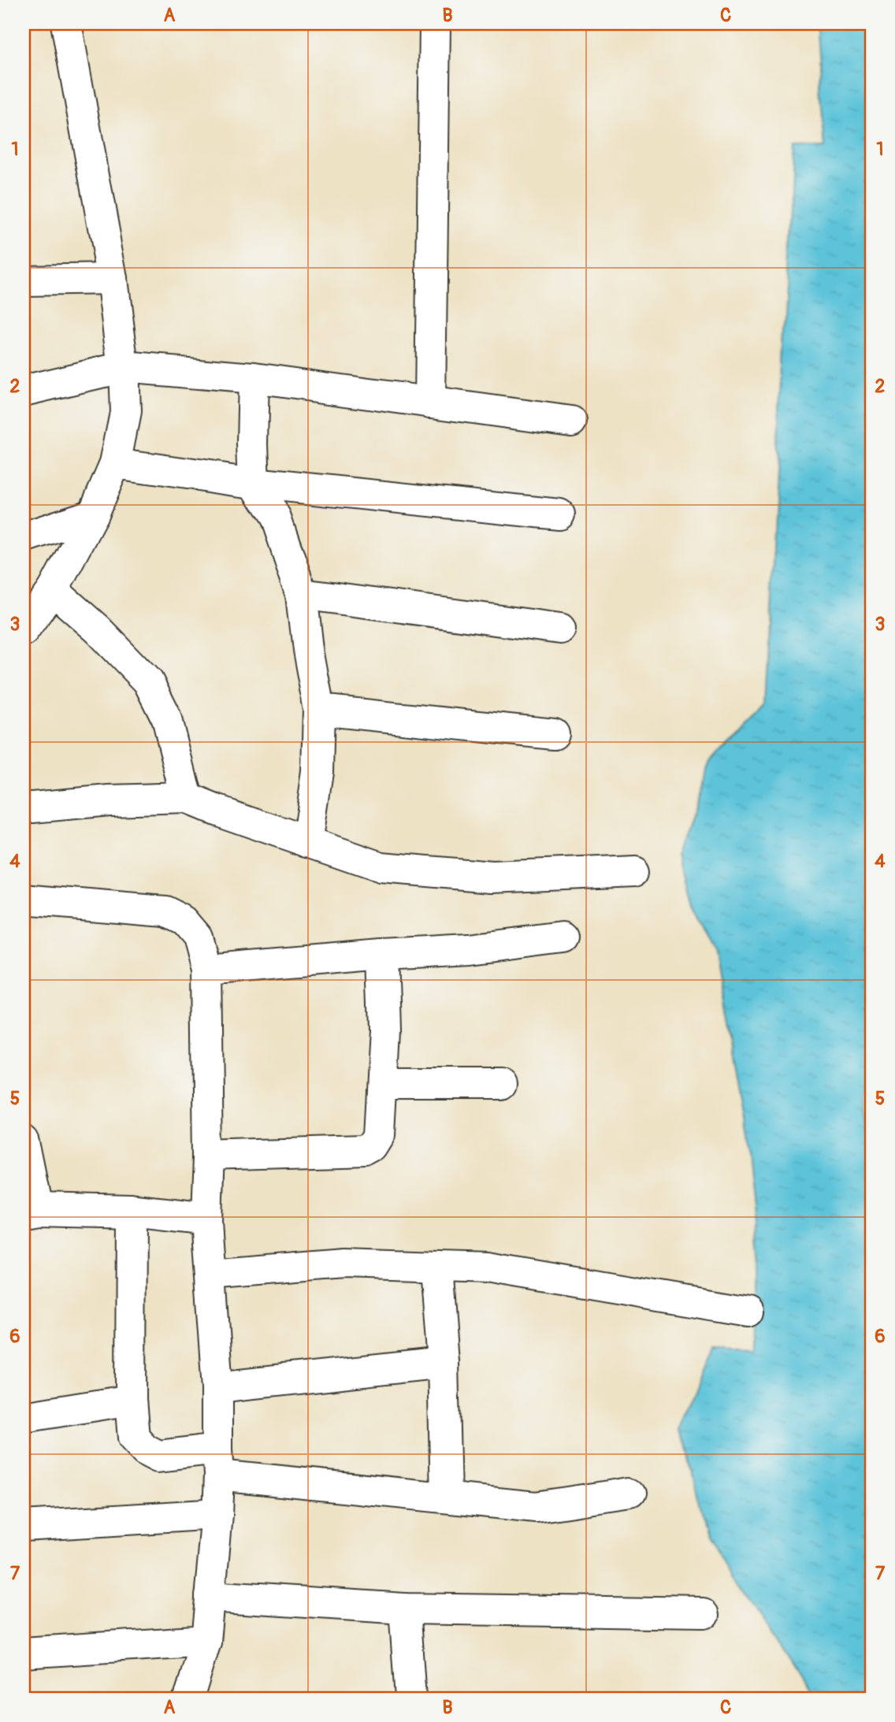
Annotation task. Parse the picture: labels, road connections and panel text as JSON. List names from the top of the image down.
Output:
{
  "grid": {
    "columns": ["A", "B", "C"],
    "rows": [
      "1",
      "2",
      "3",
      "4",
      "5",
      "6",
      "7"
    ]
  }
}
